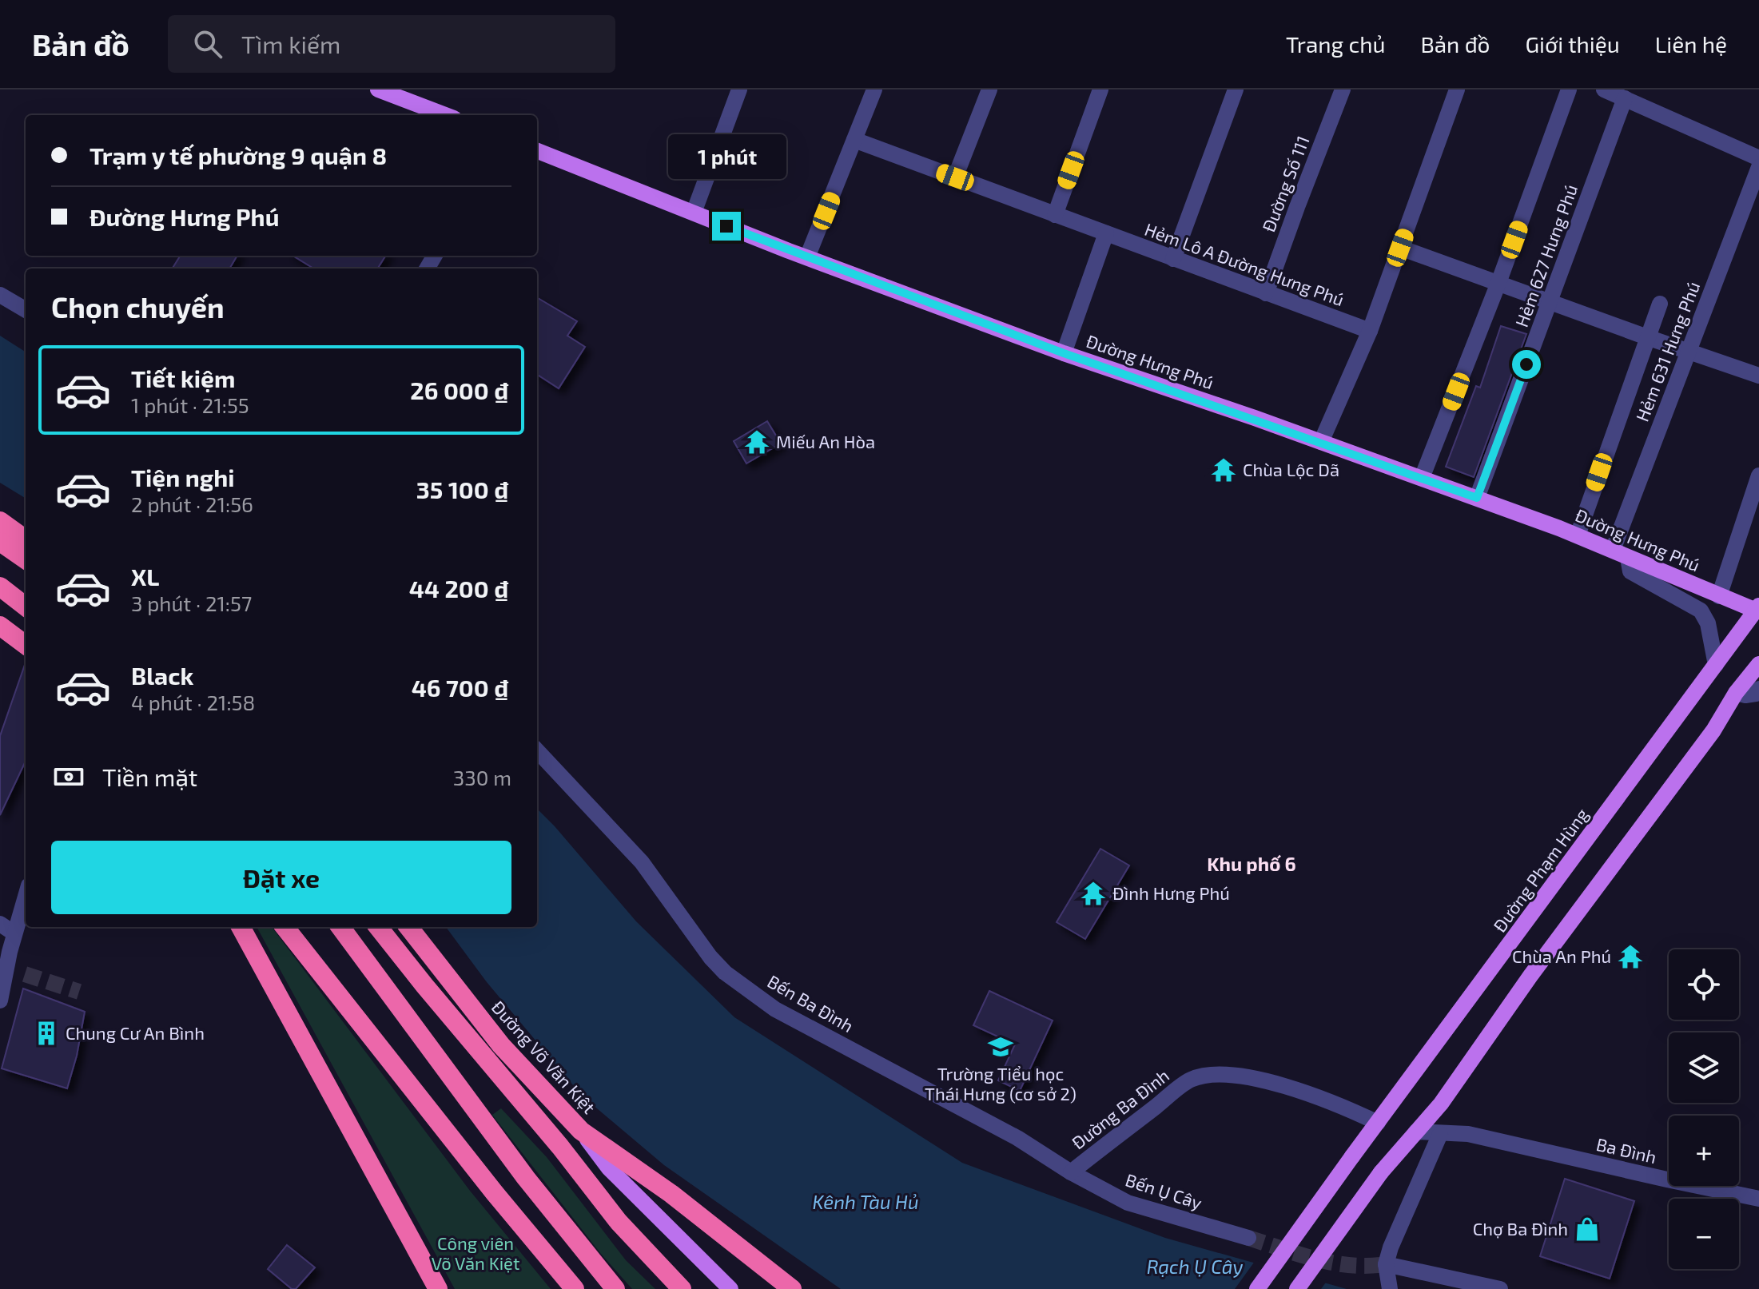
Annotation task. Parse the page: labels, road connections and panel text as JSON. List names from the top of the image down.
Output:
{
  "streets": {
    "highway": ["Đường Võ Văn Kiệt"],
    "main road": ["Đường Hưng Phú", "Đường Phạm Hùng"],
    "street": [
      "Đường Số 111",
      "Hẻm 627 Hưng Phú",
      "Hẻm Lô A Đường Hưng Phú",
      "Hẻm 631 Hưng Phú",
      "Bến Ba Đình",
      "Đường Ba Đình",
      "Ba Đình",
      "Bến Ụ Cây"
    ]
  },
  "crossings": [
    ["Đường Số 111", "Hẻm Lô A Đường Hưng Phú"],
    ["Hẻm 627 Hưng Phú", "Đường Hưng Phú"],
    ["Hẻm 631 Hưng Phú", "Đường Hưng Phú"],
    ["Đường Hưng Phú", "Đường Phạm Hùng"],
    ["Đường Phạm Hùng", "Đường Ba Đình"],
    ["Bến Ba Đình", "Đường Ba Đình"],
    ["Bến Ba Đình", "Bến Ụ Cây"],
    ["Đường Ba Đình", "Bến Ụ Cây"]
  ],
  "districts": ["Khu phố 6"],
  "water": ["Kênh Tàu Hủ", "Rạch Ụ Cây"],
  "parks": ["Công viên Võ Văn Kiệt"],
  "places": {
    "temple": [
      "Miếu An Hòa",
      "Chùa Lộc Dã",
      "Đình Hưng Phú",
      "Chùa An Phú"
    ],
    "building": ["Chung Cư An Bình"],
    "school or university": ["Trường Tiểu học Thái Hưng (cơ sở 2)"],
    "shop": ["Chợ Ba Đình"]
  },
  "page": {
    "header": "Bản đồ",
    "search": "Tìm kiếm",
    "nav": [
      "Trang chủ",
      "Bản đồ",
      "Giới thiệu",
      "Liên hệ"
    ],
    "banner": ["Trạm y tế phường 9 quận 8", "Đường Hưng Phú"],
    "bubble": "1 phút",
    "heading": "Chọn chuyến",
    "list": [
      {
        "name": "Tiết kiệm",
        "note": "1 phút · 21:55",
        "value": "26 000 ₫"
      },
      {
        "name": "Tiện nghi",
        "note": "2 phút · 21:56",
        "value": "35 100 ₫"
      },
      {
        "name": "XL",
        "note": "3 phút · 21:57",
        "value": "44 200 ₫"
      },
      {
        "name": "Black",
        "note": "4 phút · 21:58",
        "value": "46 700 ₫"
      }
    ],
    "pay": ["Tiền mặt", "330 m"],
    "buttons": "Đặt xe",
    "map_buttons": ["+", "−"]
  }
}
